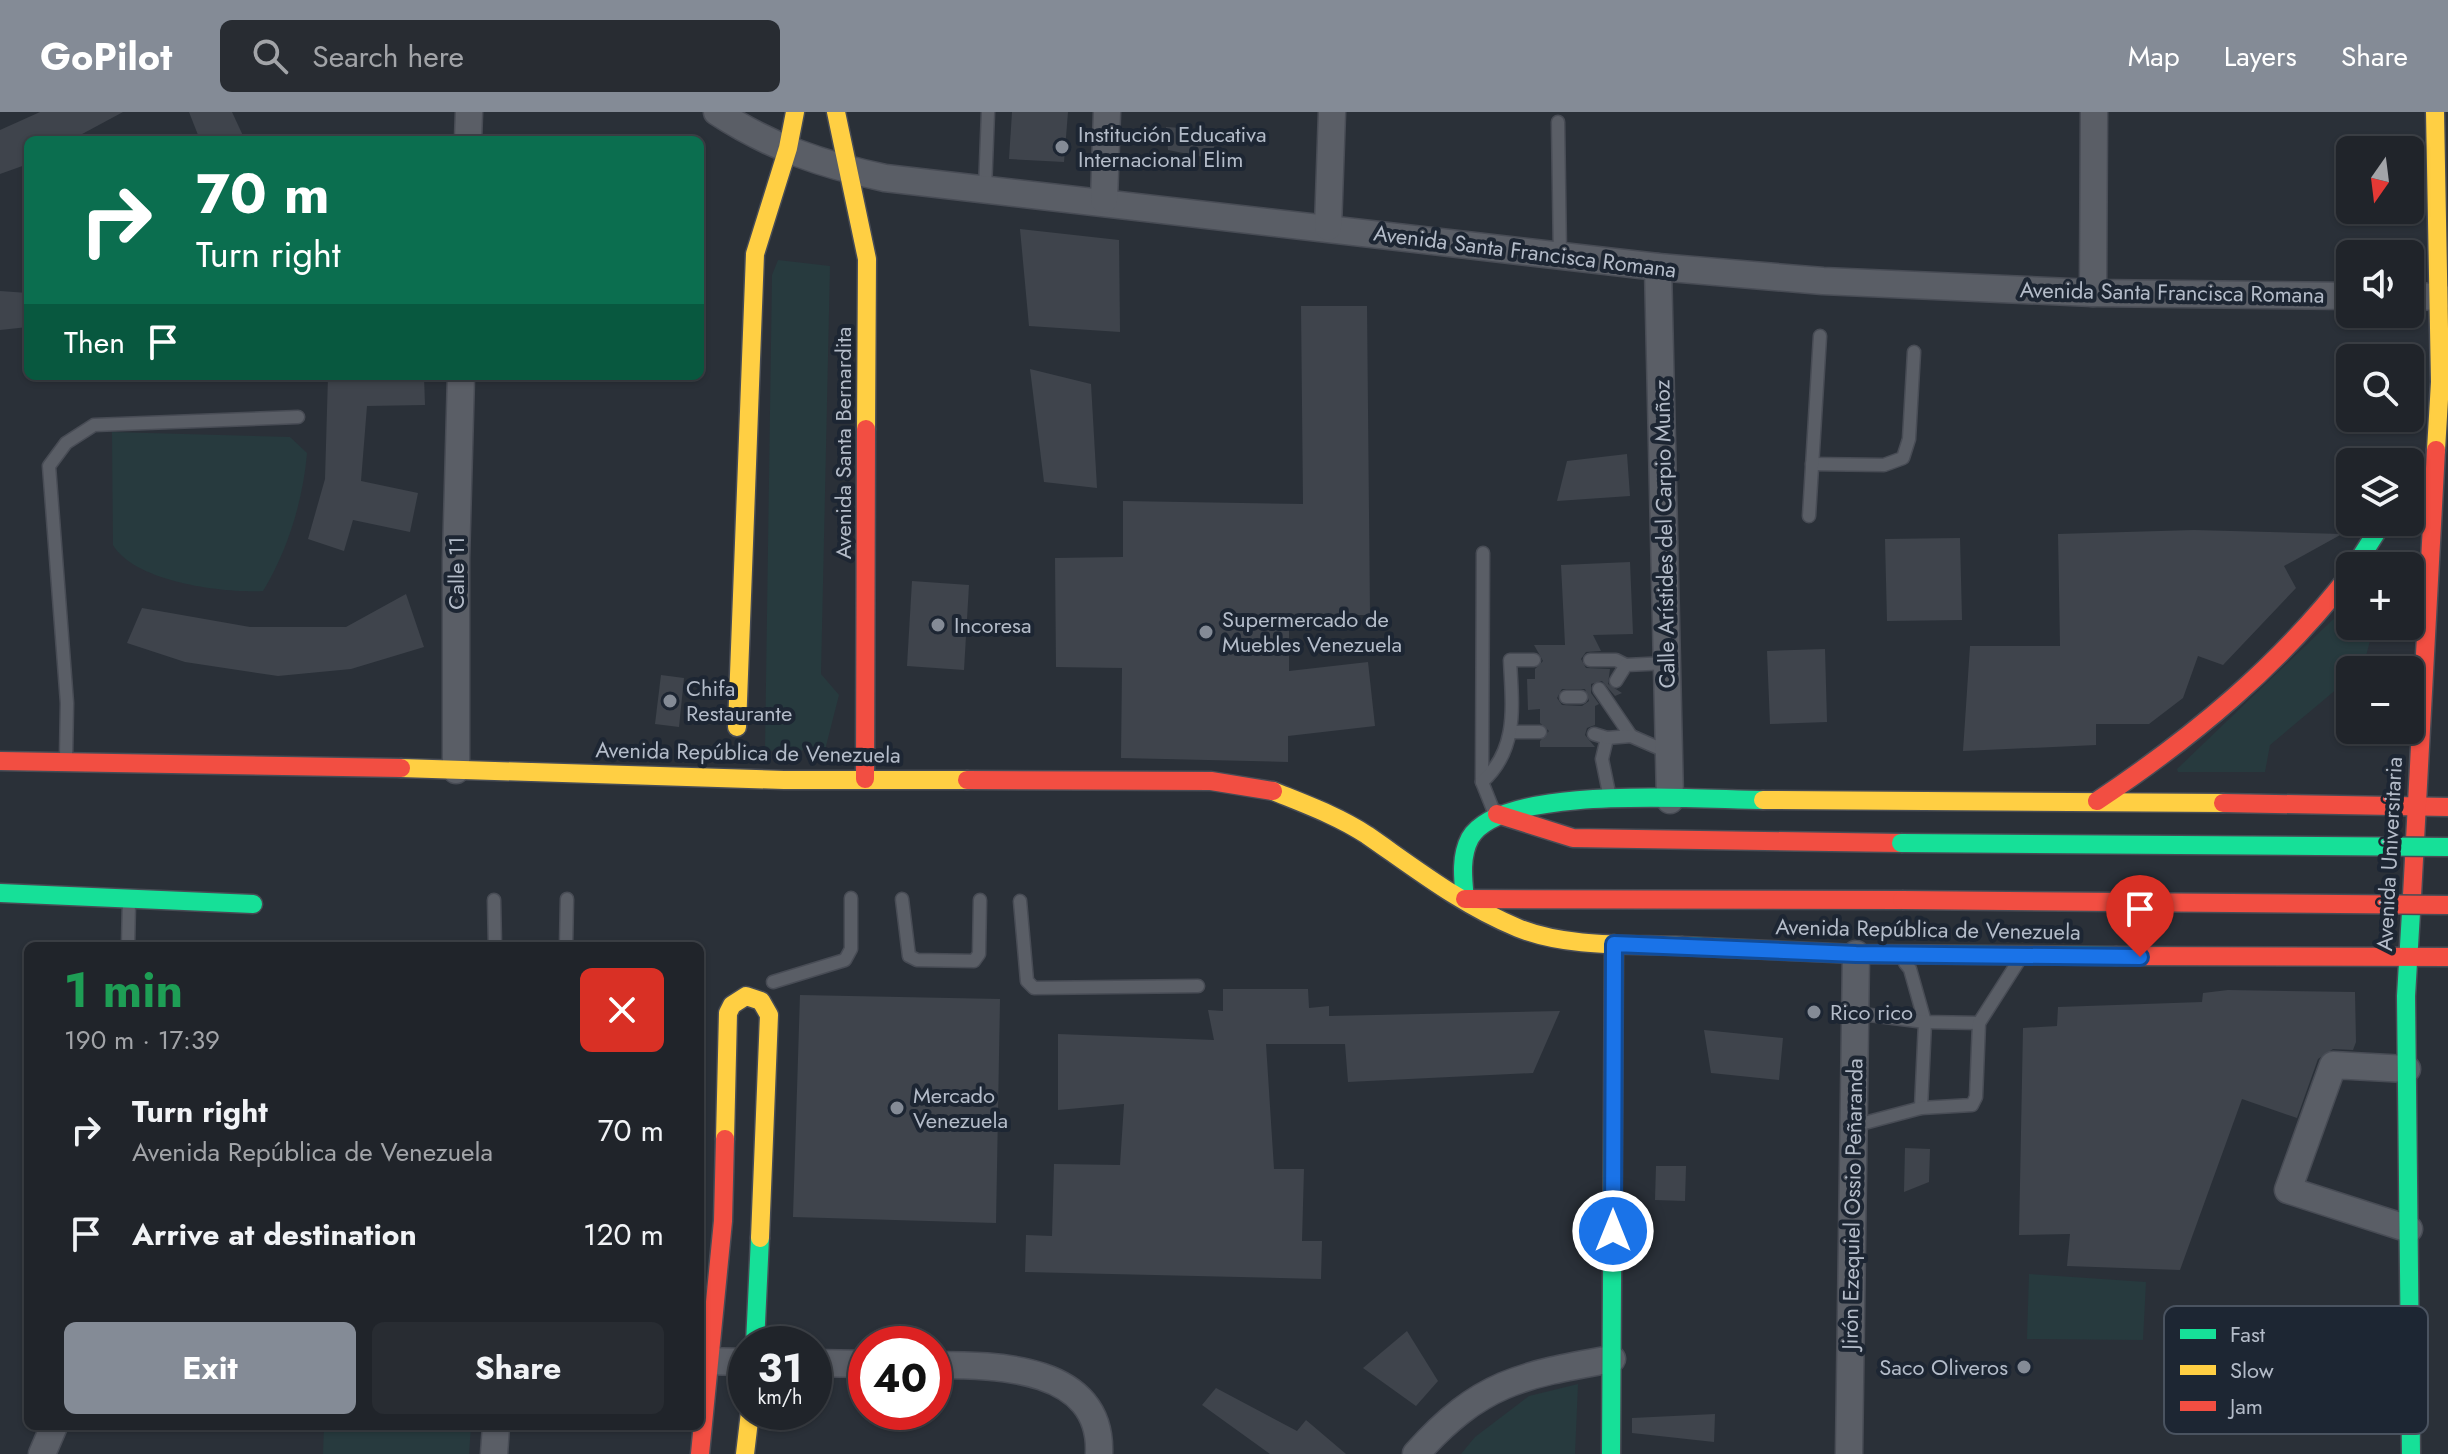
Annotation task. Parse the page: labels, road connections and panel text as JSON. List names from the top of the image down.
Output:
{
  "streets": {
    "main road": ["Avenida Santa Bernardita", "Avenida República de Venezuela", "Avenida Universitaria"],
    "street": [
      "Avenida Santa Francisca Romana",
      "Calle Arístides del Carpio Muñoz",
      "Calle 11",
      "Jirón Ezequiel Ossio Peñaranda"
    ]
  },
  "crossings": [
    ["Avenida Santa Francisca Romana", "Avenida Santa Bernardita"],
    ["Avenida Santa Francisca Romana", "Calle Arístides del Carpio Muñoz"],
    ["Avenida Santa Bernardita", "Avenida República de Venezuela"],
    ["Calle 11", "Avenida República de Venezuela"],
    ["Avenida República de Venezuela", "Avenida Universitaria"],
    ["Avenida República de Venezuela", "Jirón Ezequiel Ossio Peñaranda"]
  ],
  "places": [
    "Institución Educativa Internacional Elim",
    "Incoresa",
    "Supermercado de Muebles Venezuela",
    "Chifa Restaurante",
    "Rico rico",
    "Mercado Venezuela",
    "Saco Oliveros"
  ],
  "legend": ["Fast", "Slow", "Jam"],
  "north": "bottom",
  "page": {
    "header": "GoPilot",
    "search": "Search here",
    "nav": ["Map", "Layers", "Share"],
    "map_buttons": ["+", "−"],
    "turn": ["70 m", "Turn right"],
    "then": "Then",
    "heading": ["1 min", "190 m · 17:39"],
    "list": [
      {
        "name": "Turn right",
        "note": "Avenida República de Venezuela",
        "value": "70 m"
      },
      {
        "name": "Arrive at destination",
        "value": "120 m"
      }
    ],
    "buttons": ["Exit", "Share"],
    "speed": "31 km/h",
    "limit": "40"
  }
}
